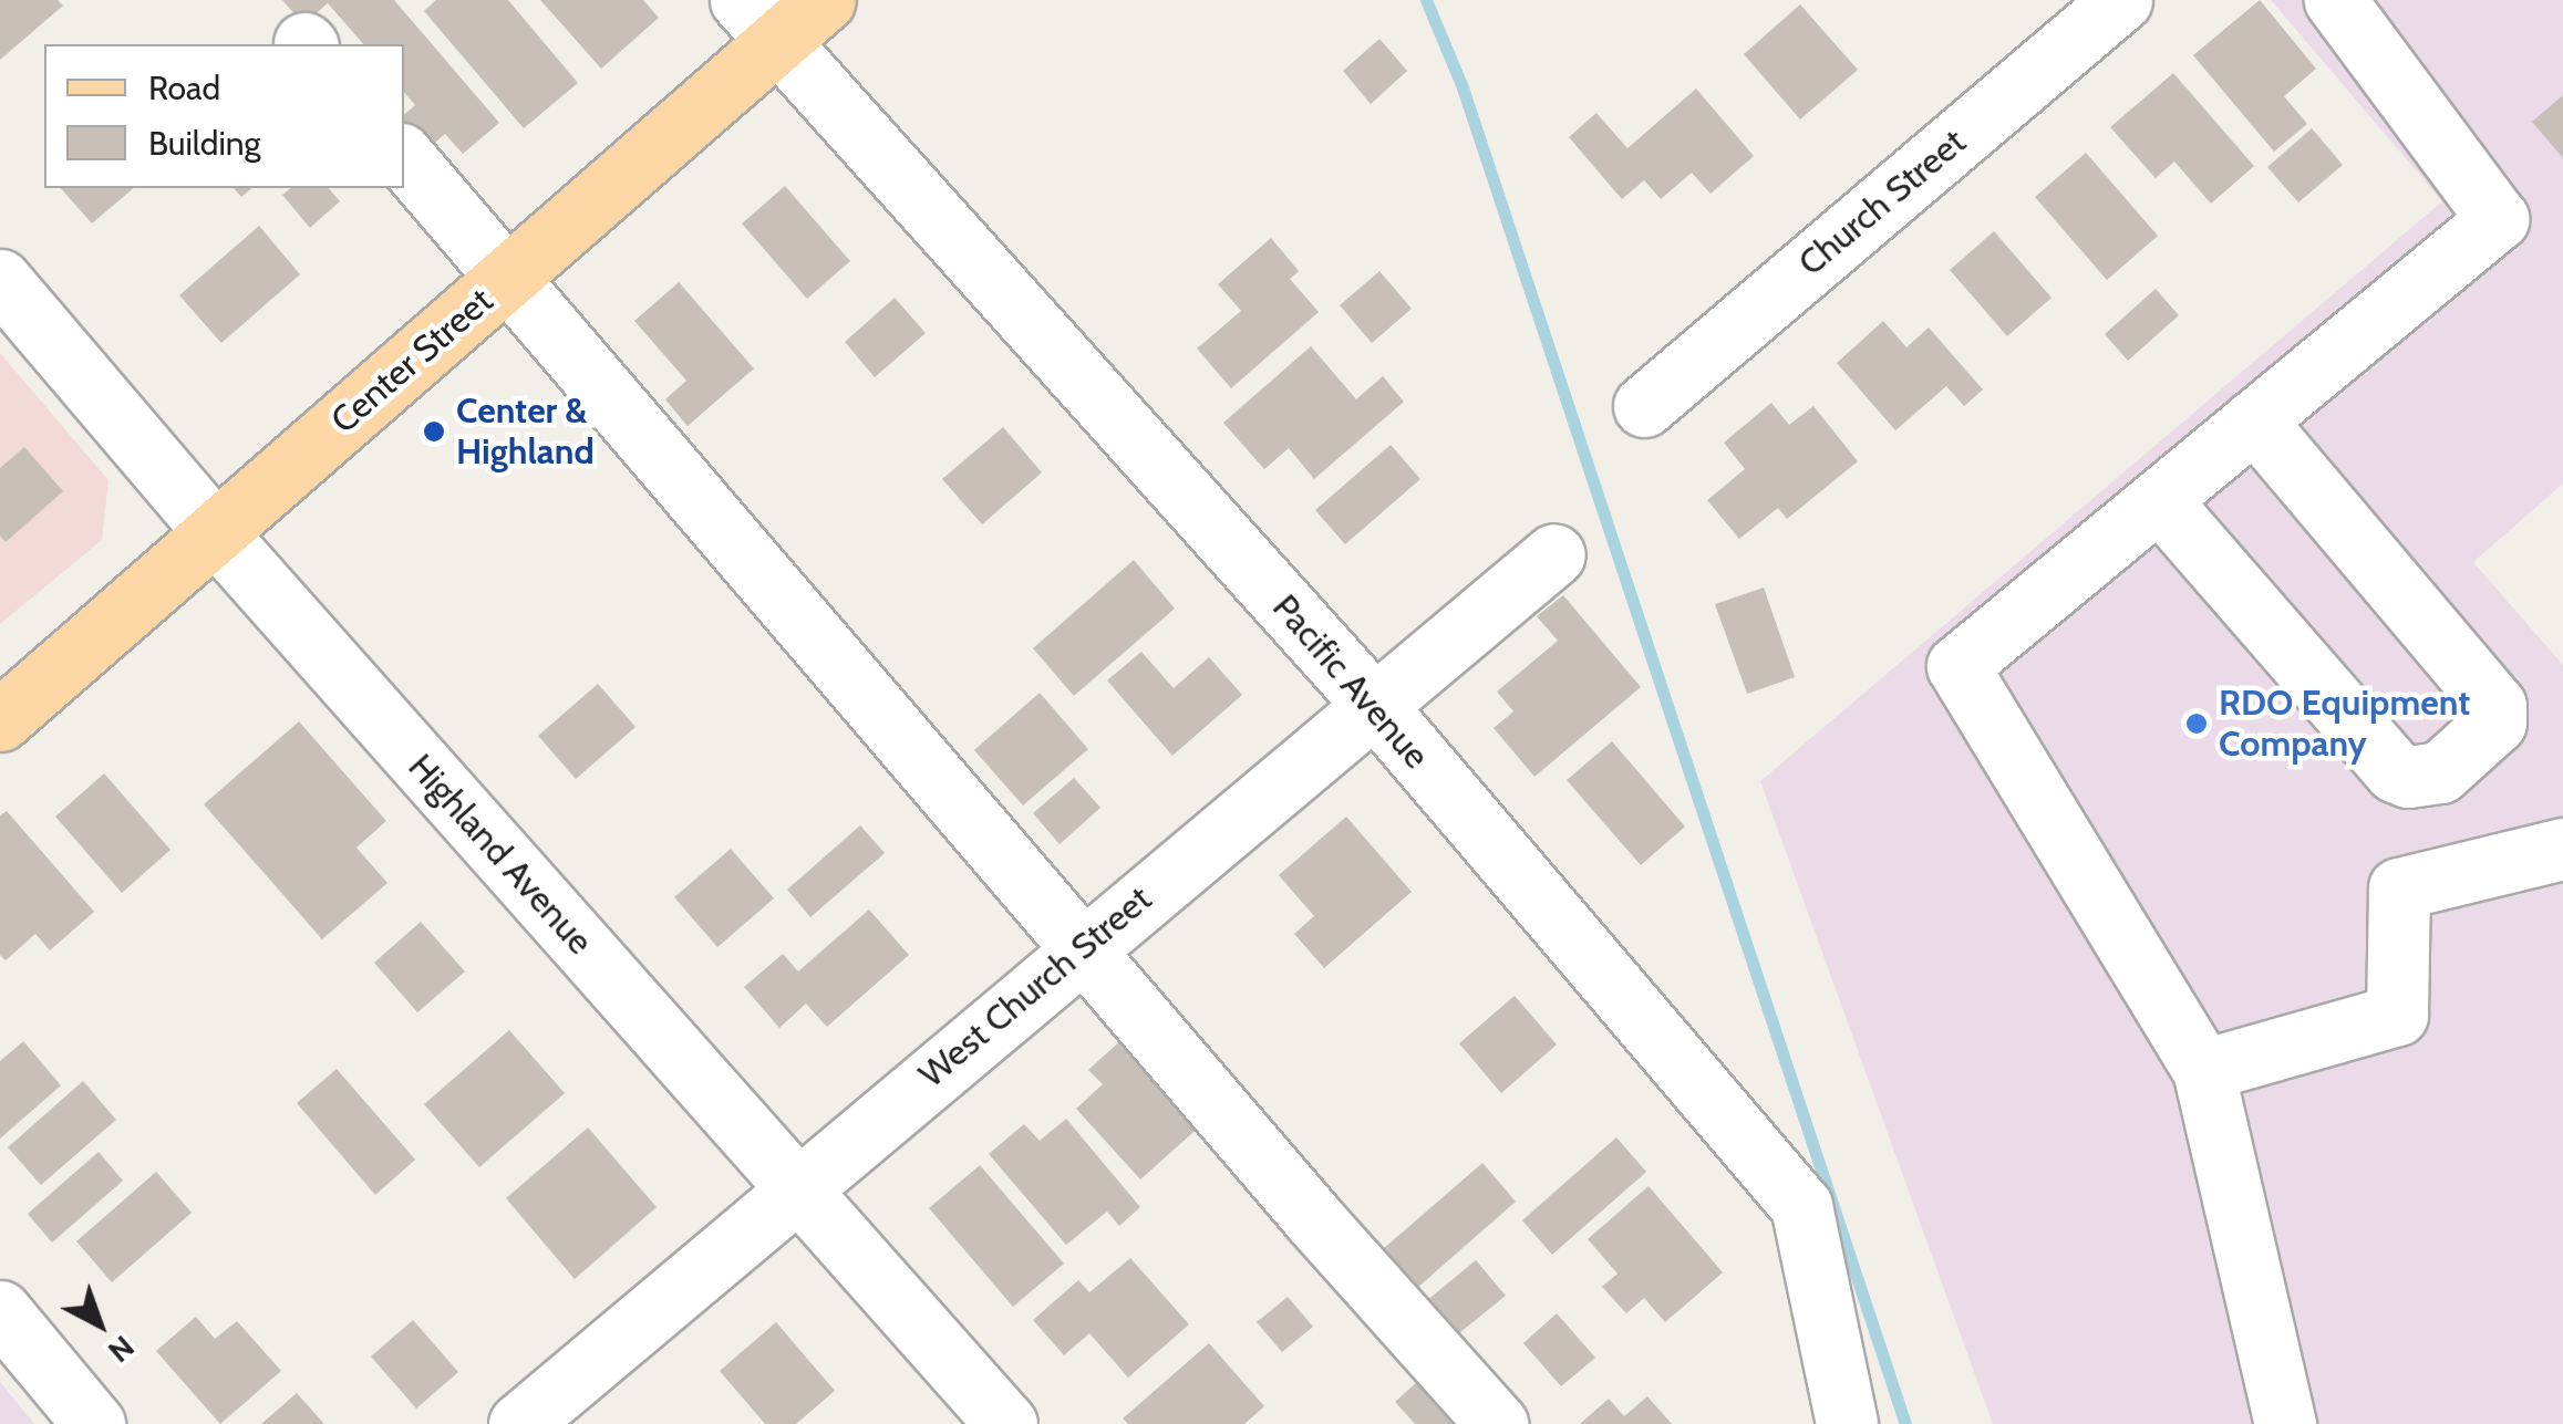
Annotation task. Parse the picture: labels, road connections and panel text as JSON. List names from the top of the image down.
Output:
{
  "streets": {
    "main road": ["Center Street"],
    "street": [
      "Church Street",
      "Pacific Avenue",
      "Highland Avenue",
      "West Church Street"
    ]
  },
  "crossings": [
    ["Center Street", "Pacific Avenue"],
    ["Center Street", "Highland Avenue"],
    ["Pacific Avenue", "West Church Street"],
    ["Highland Avenue", "West Church Street"]
  ],
  "places": ["Center & Highland", "RDO Equipment Company"],
  "legend": ["Road", "Building"],
  "north": "bottom right"
}
